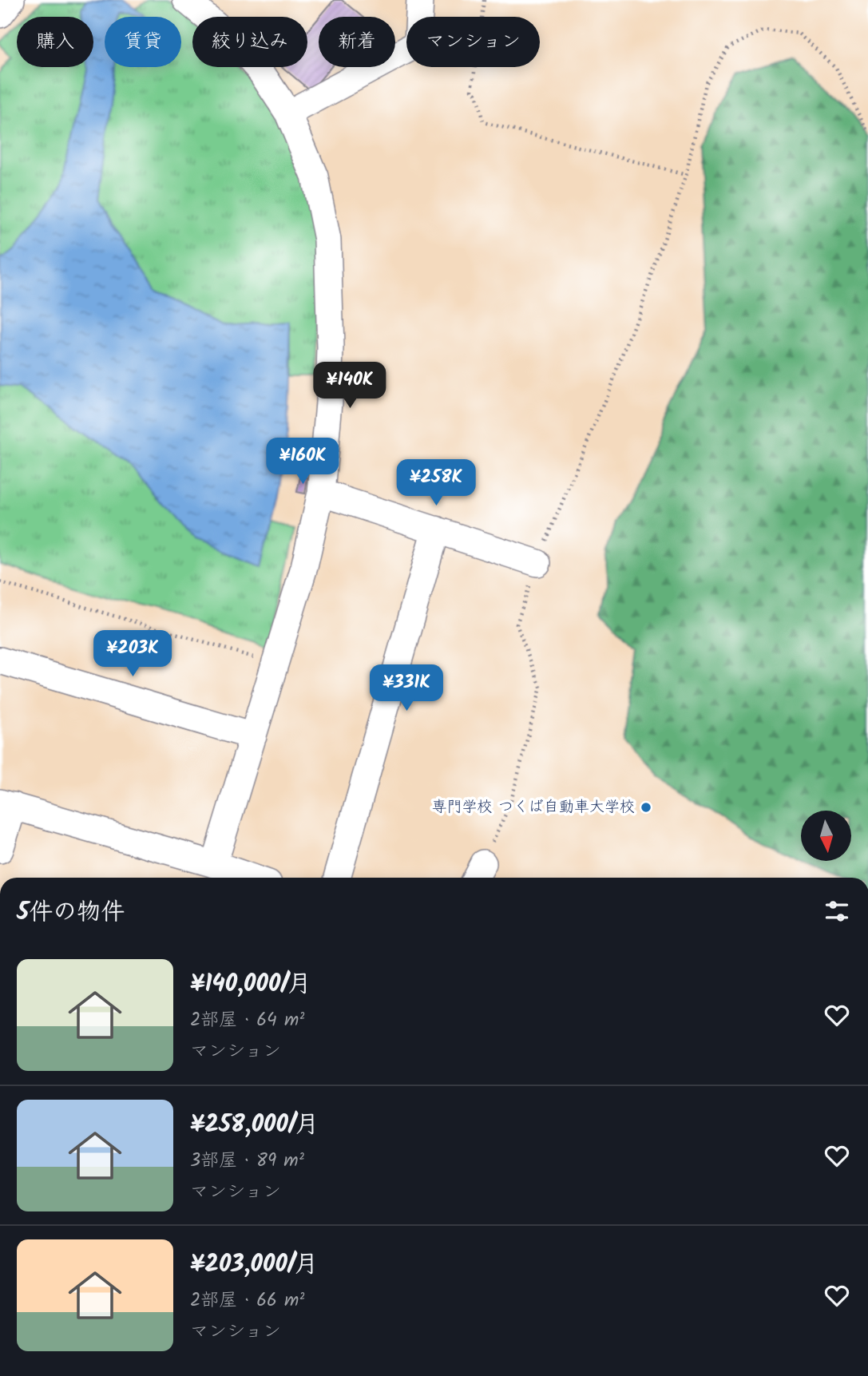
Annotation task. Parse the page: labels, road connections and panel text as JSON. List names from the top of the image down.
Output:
{
  "places": ["専門学校 つくば自動車大学校"],
  "north": "bottom",
  "page": {
    "chip": [
      "購入",
      "賃貸",
      "絞り込み",
      "新着",
      "マンション"
    ],
    "price": [
      "¥140K",
      "¥160K",
      "¥258K",
      "¥203K",
      "¥331K"
    ],
    "heading": "5件の物件",
    "list": [
      {
        "name": "¥140,000/月",
        "note": "2部屋 · 64 m² · マンション"
      },
      {
        "name": "¥258,000/月",
        "note": "3部屋 · 89 m² · マンション"
      },
      {
        "name": "¥203,000/月",
        "note": "2部屋 · 66 m² · マンション"
      }
    ]
  }
}
